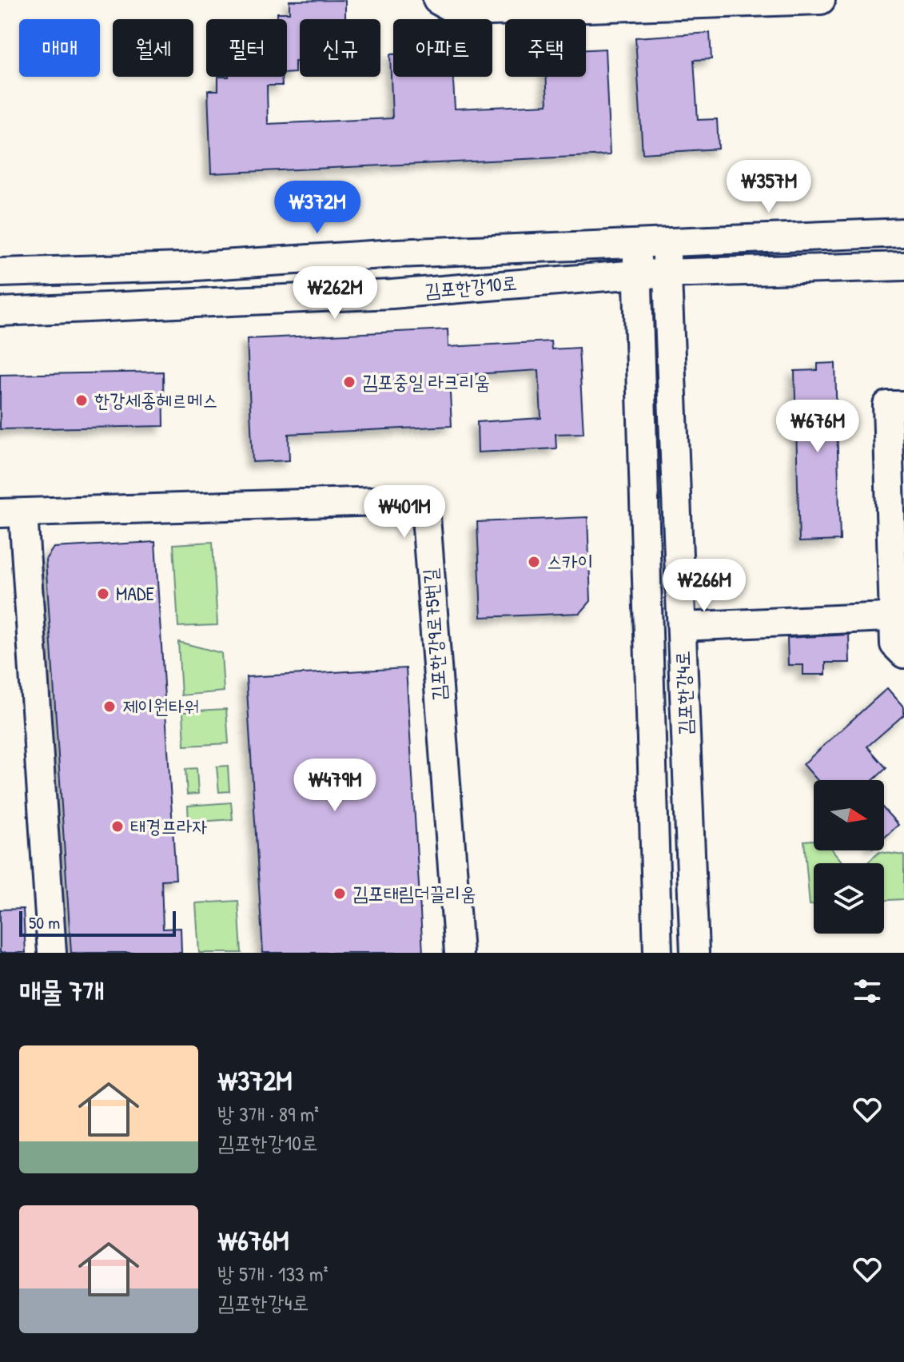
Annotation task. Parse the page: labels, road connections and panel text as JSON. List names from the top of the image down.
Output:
{
  "streets": {
    "street": ["김포한강10로", "김포한강9로75번길", "김포한강4로"]
  },
  "crossings": [
    ["김포한강10로", "김포한강4로"]
  ],
  "places": [
    "김포중일 라크리움",
    "한강세종헤르메스",
    "스카이",
    "MADE",
    "제이원타워",
    "태경프라자",
    "김포태림더끌리움"
  ],
  "scale_bar": "50 m",
  "north": "right",
  "page": {
    "chip": [
      "매매",
      "월세",
      "필터",
      "신규",
      "아파트",
      "주택"
    ],
    "price": [
      "₩357M",
      "₩372M",
      "₩262M",
      "₩676M",
      "₩401M",
      "₩266M",
      "₩479M"
    ],
    "scale": "50 m",
    "heading": "매물 7개",
    "list": [
      {
        "name": "₩372M",
        "note": "방 3개 · 89 m² · 김포한강10로"
      },
      {
        "name": "₩676M",
        "note": "방 5개 · 133 m² · 김포한강4로"
      }
    ]
  }
}
